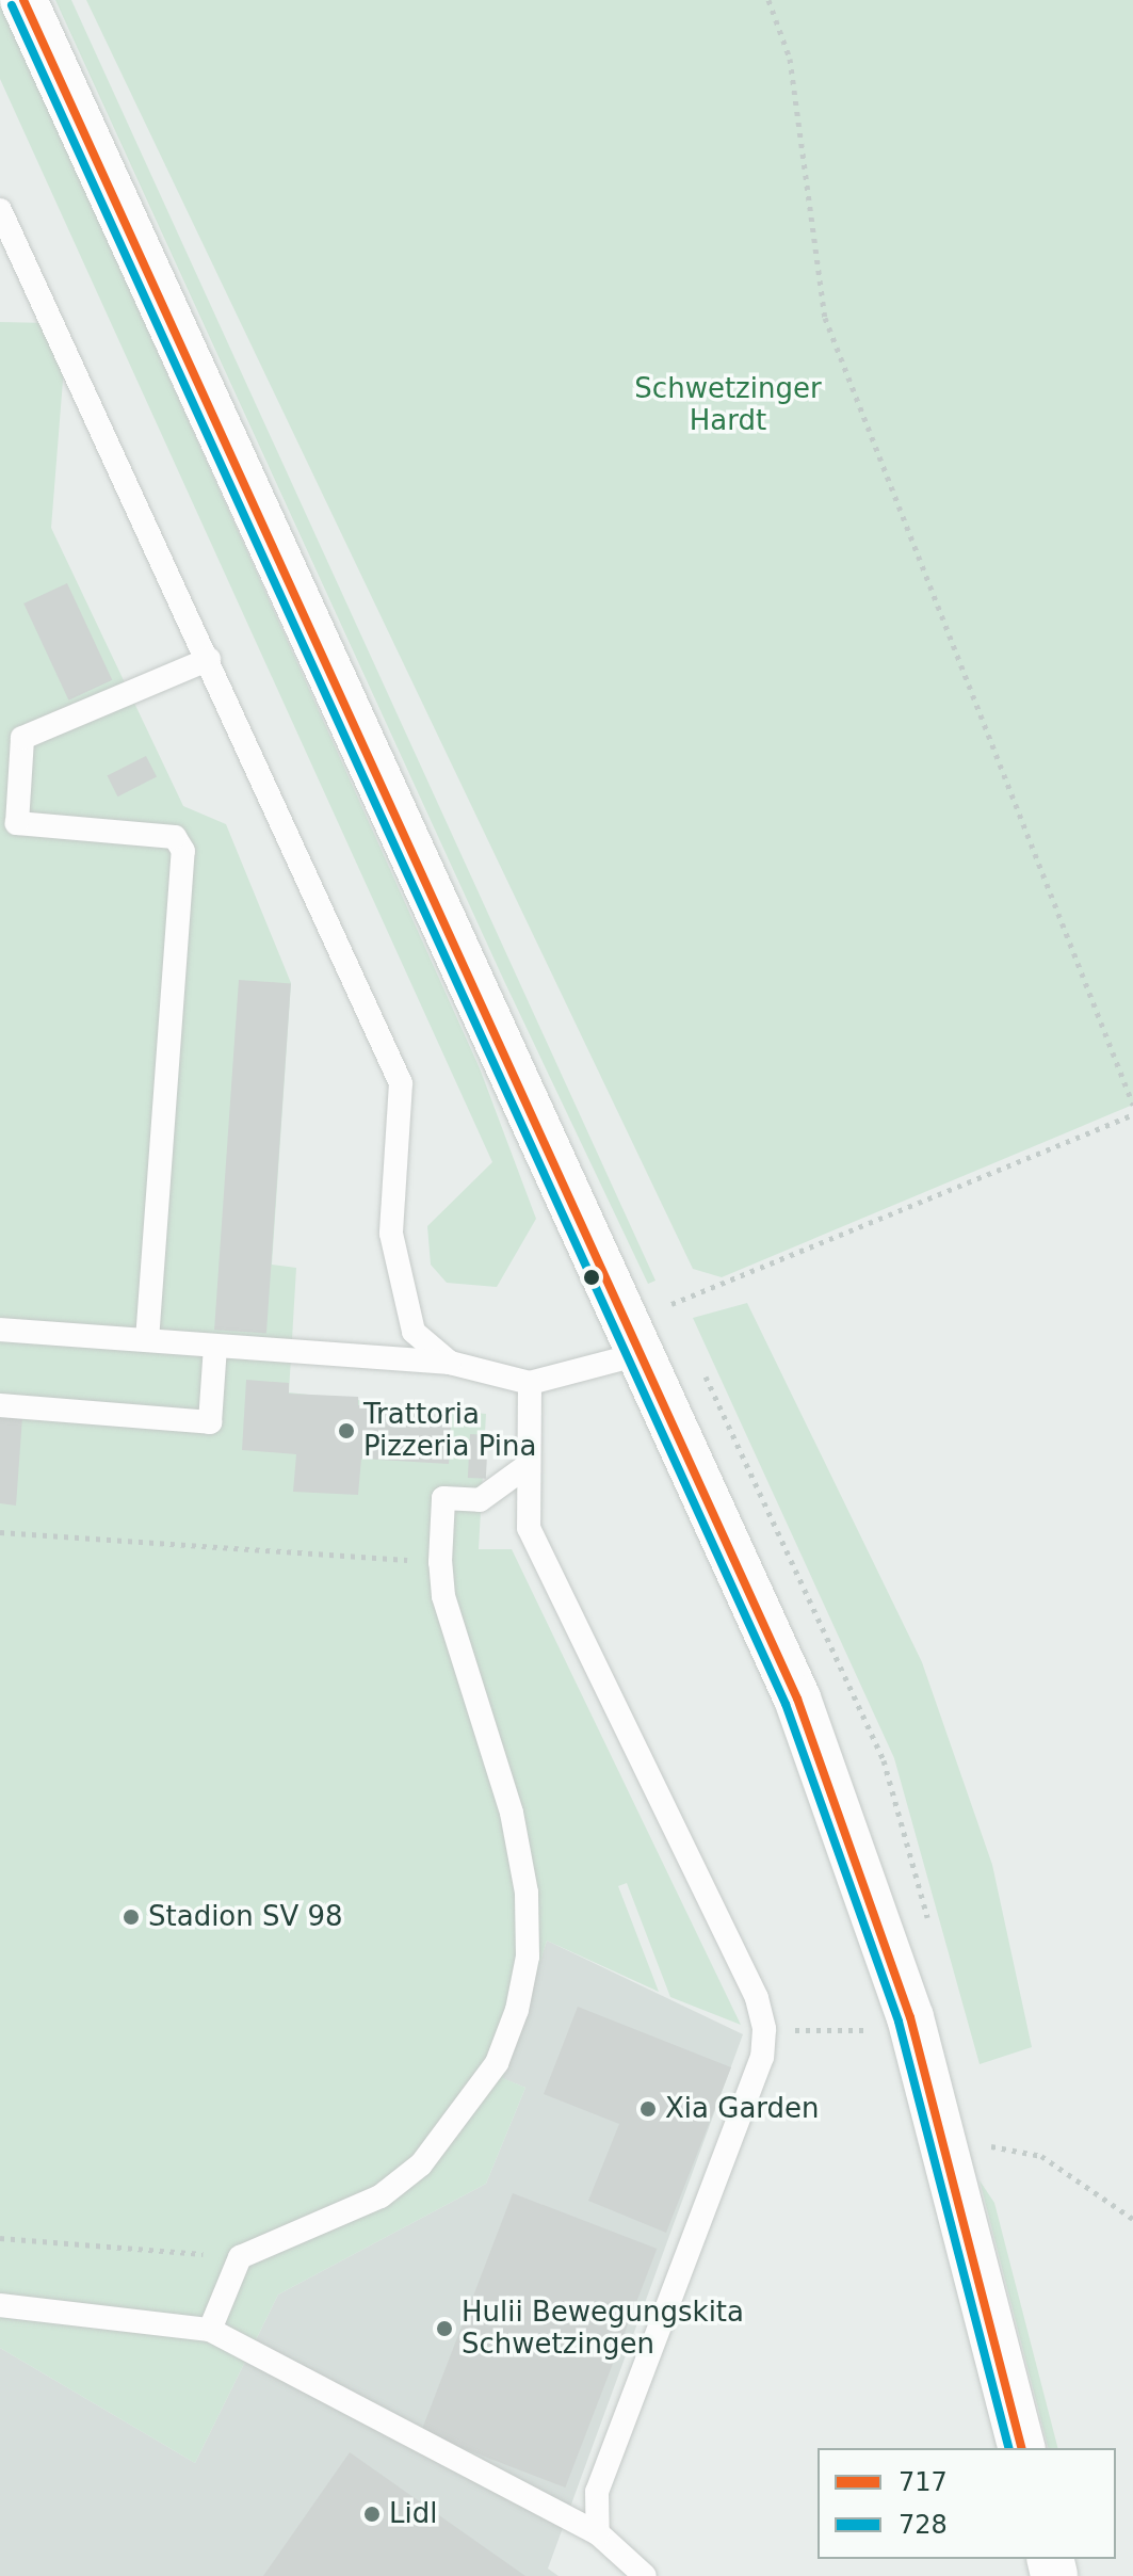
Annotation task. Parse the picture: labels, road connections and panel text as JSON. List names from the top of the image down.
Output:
{
  "parks": ["Schwetzinger Hardt"],
  "places": [
    "Trattoria Pizzeria Pina",
    "Stadion SV 98",
    "Xia Garden",
    "Hulii Bewegungskita Schwetzingen",
    "Lidl"
  ],
  "lines": ["transit line 717", "transit line 728"],
  "legend": ["717", "728"]
}
